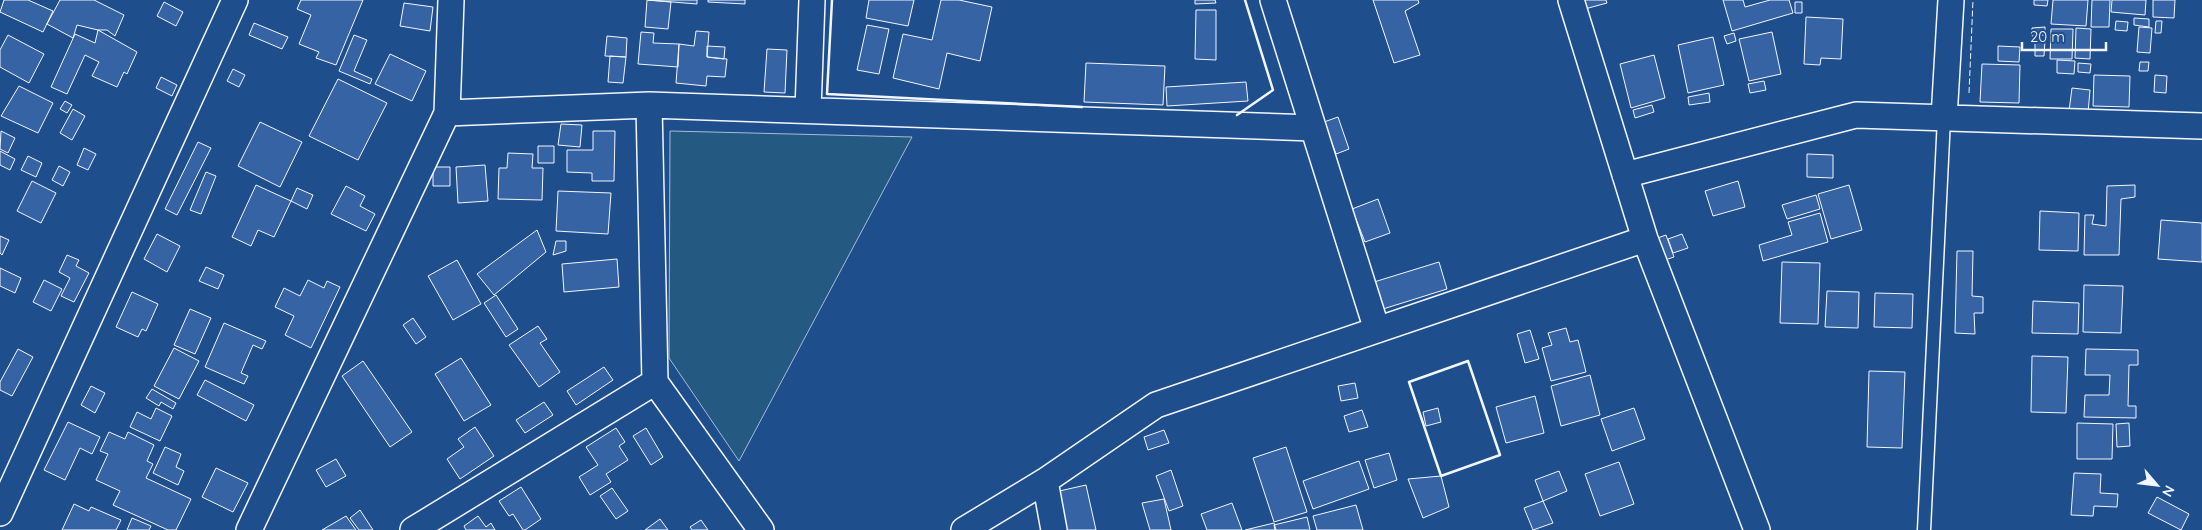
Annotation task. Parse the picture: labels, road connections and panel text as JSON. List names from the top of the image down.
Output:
{
  "scale_bar": "20 m",
  "north": "bottom right"
}
